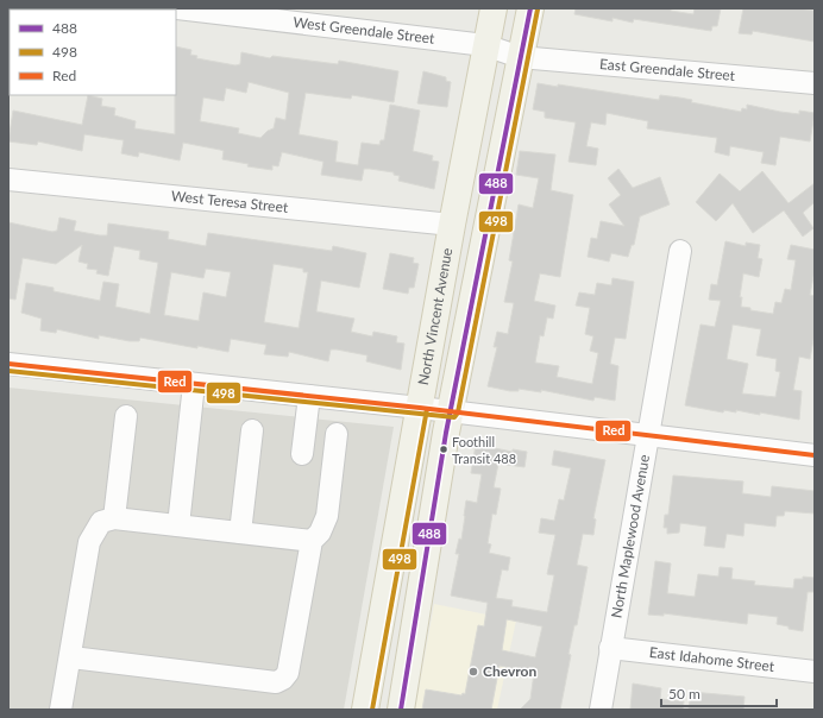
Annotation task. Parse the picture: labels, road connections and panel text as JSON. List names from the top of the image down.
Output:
{
  "streets": {
    "main road": ["North Vincent Avenue"],
    "street": [
      "West Greendale Street",
      "East Greendale Street",
      "West Teresa Street",
      "North Maplewood Avenue",
      "East Idahome Street"
    ]
  },
  "crossings": [
    ["West Greendale Street", "East Greendale Street"],
    ["West Greendale Street", "North Vincent Avenue"],
    ["West Teresa Street", "North Vincent Avenue"],
    ["North Maplewood Avenue", "East Idahome Street"]
  ],
  "places": ["Foothill Transit 488", "Chevron"],
  "lines": ["transit line 488", "transit line 498", "transit line Red"],
  "legend": ["488", "498", "Red"],
  "scale_bar": "50 m"
}
